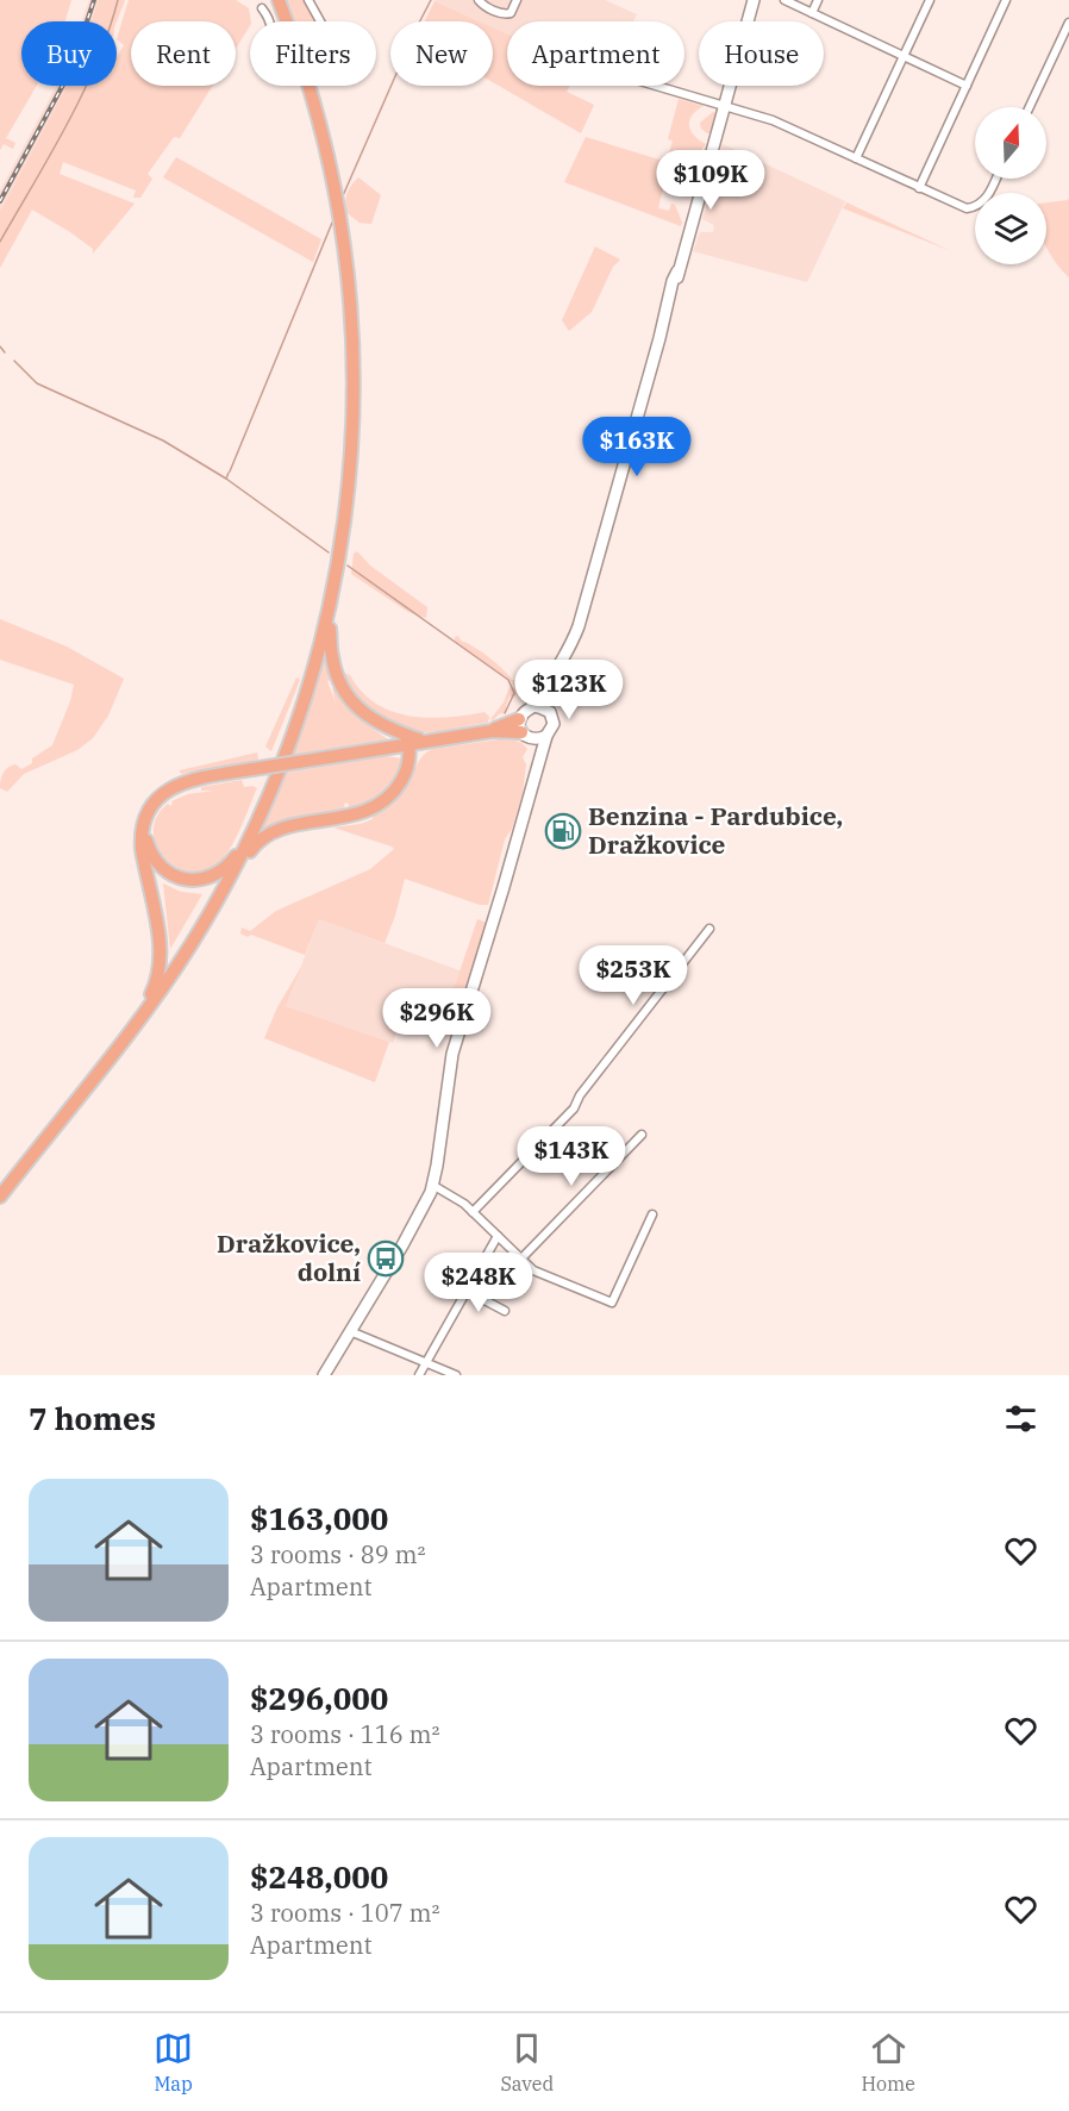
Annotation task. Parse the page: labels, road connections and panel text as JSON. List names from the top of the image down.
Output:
{
  "places": {
    "fuel station": ["Benzina - Pardubice, Dražkovice"],
    "bus stop": ["Dražkovice, dolní"]
  },
  "north": "top",
  "page": {
    "chip": [
      "Buy",
      "Rent",
      "Filters",
      "New",
      "Apartment",
      "House"
    ],
    "price": [
      "$109K",
      "$163K",
      "$123K",
      "$253K",
      "$296K",
      "$143K",
      "$248K"
    ],
    "heading": "7 homes",
    "list": [
      {
        "name": "$163,000",
        "note": "3 rooms · 89 m² · Apartment"
      },
      {
        "name": "$296,000",
        "note": "3 rooms · 116 m² · Apartment"
      },
      {
        "name": "$248,000",
        "note": "3 rooms · 107 m² · Apartment"
      }
    ],
    "tabs": ["Map", "Saved", "Home"]
  }
}
